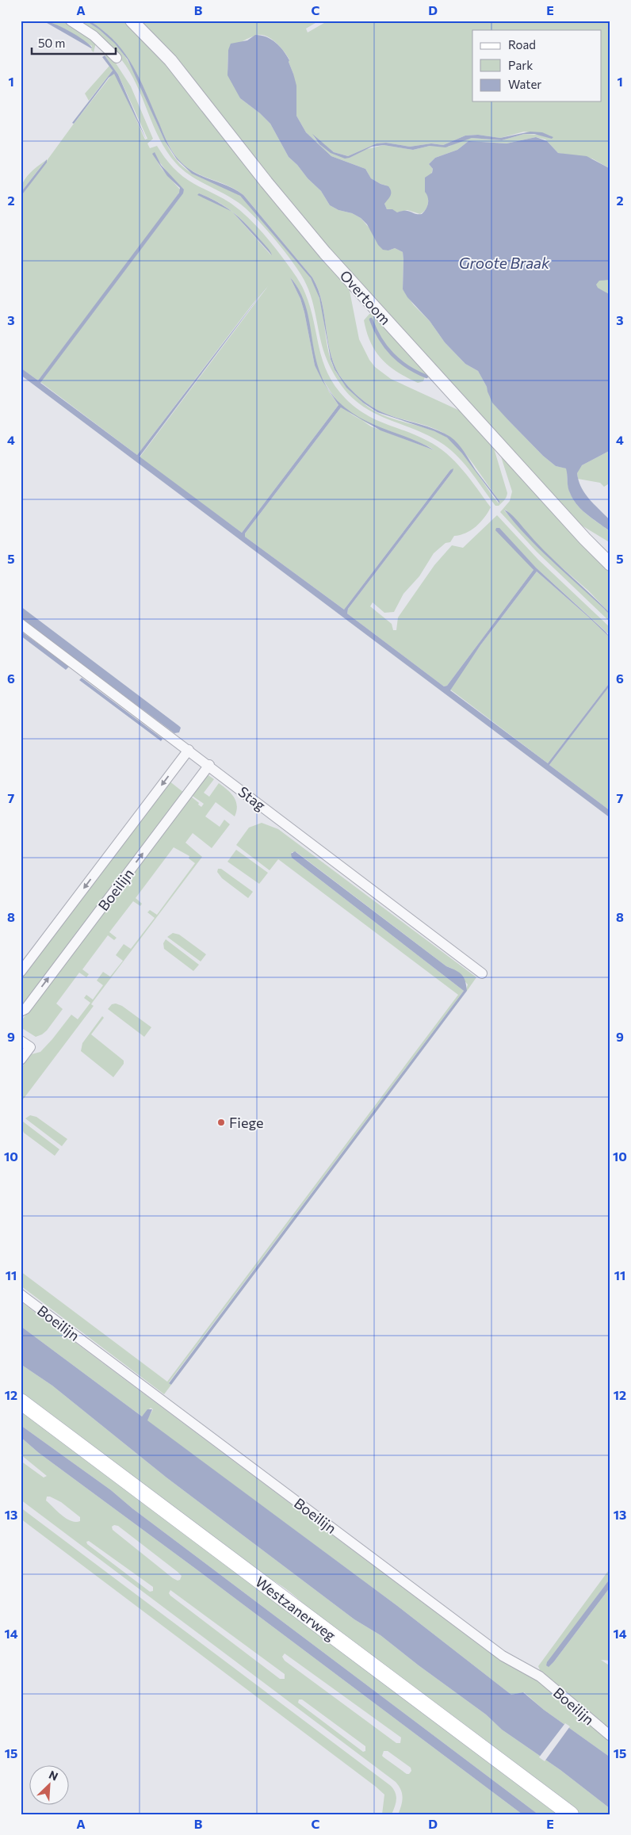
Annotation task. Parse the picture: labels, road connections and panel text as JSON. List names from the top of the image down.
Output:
{
  "streets": {
    "main road": ["Westzanerweg"],
    "street": ["Overtoom", "Stag", "Boeilijn"]
  },
  "crossings": [
    ["Stag", "Boeilijn"]
  ],
  "water": ["Groote Braak"],
  "places": ["Fiege"],
  "legend": ["Road", "Park", "Water"],
  "scale_bar": "50 m",
  "north": "top right",
  "grid": {
    "columns": [
      "A",
      "B",
      "C",
      "D",
      "E"
    ],
    "rows": [
      "1",
      "2",
      "3",
      "4",
      "5",
      "6",
      "7",
      "8",
      "9",
      "10",
      "11",
      "12",
      "13",
      "14",
      "15"
    ]
  }
}
